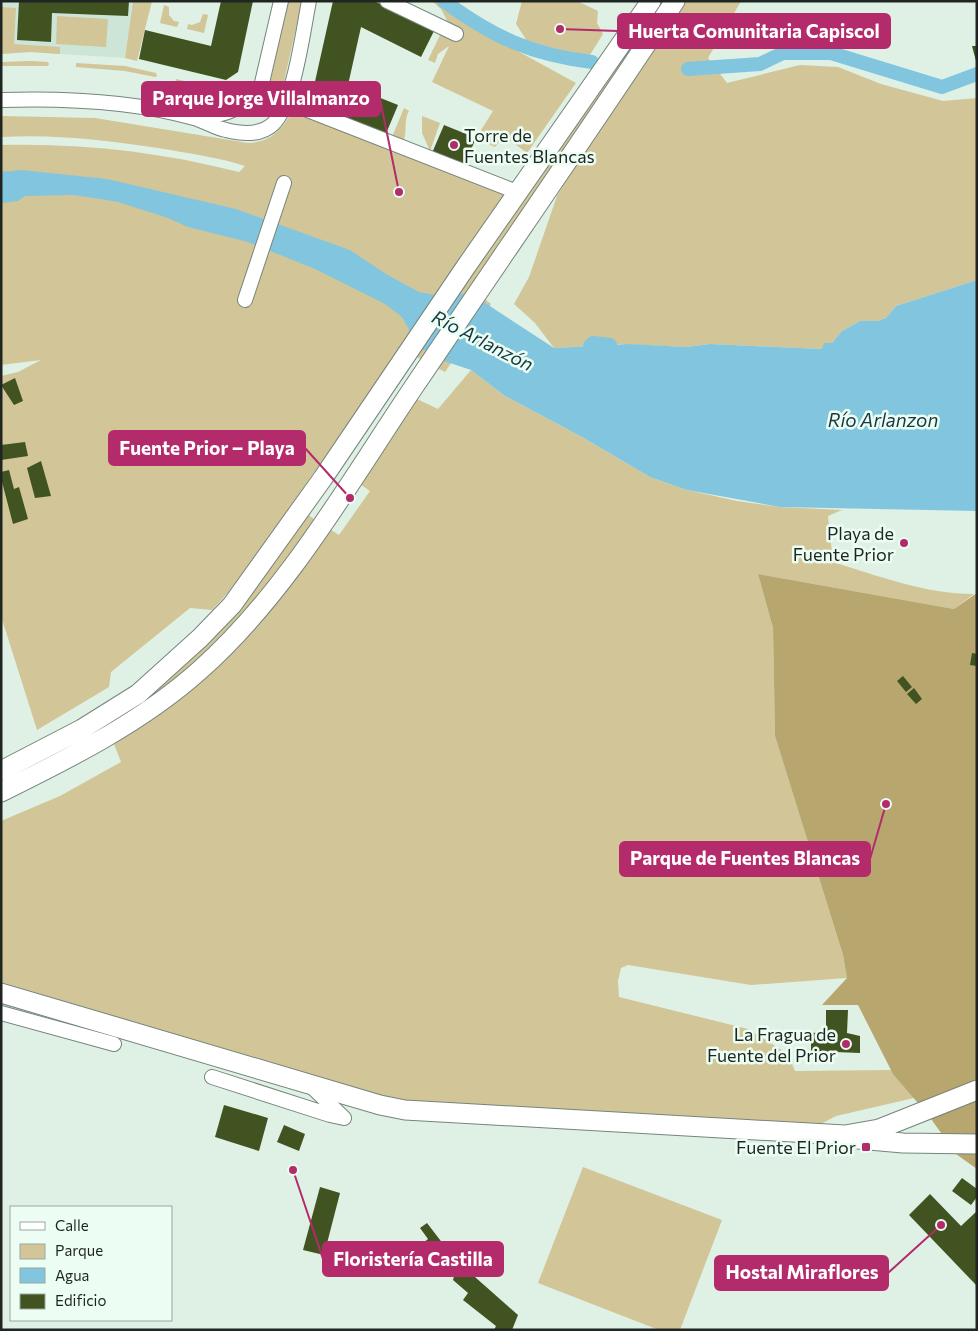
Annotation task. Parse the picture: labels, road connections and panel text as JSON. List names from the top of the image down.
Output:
{
  "water": ["Río Arlanzón", "Río Arlanzon"],
  "places": {
    "other": [
      "Huerta Comunitaria Capiscol",
      "Torre de Fuentes Blancas",
      "Parque Jorge Villalmanzo",
      "Fuente Prior – Playa",
      "Playa de Fuente Prior",
      "Parque de Fuentes Blancas",
      "La Fragua de Fuente del Prior",
      "Floristería Castilla",
      "Hostal Miraflores"
    ],
    "transit": ["Fuente El Prior"]
  },
  "legend": [
    "Calle",
    "Parque",
    "Agua",
    "Edificio"
  ]
}
